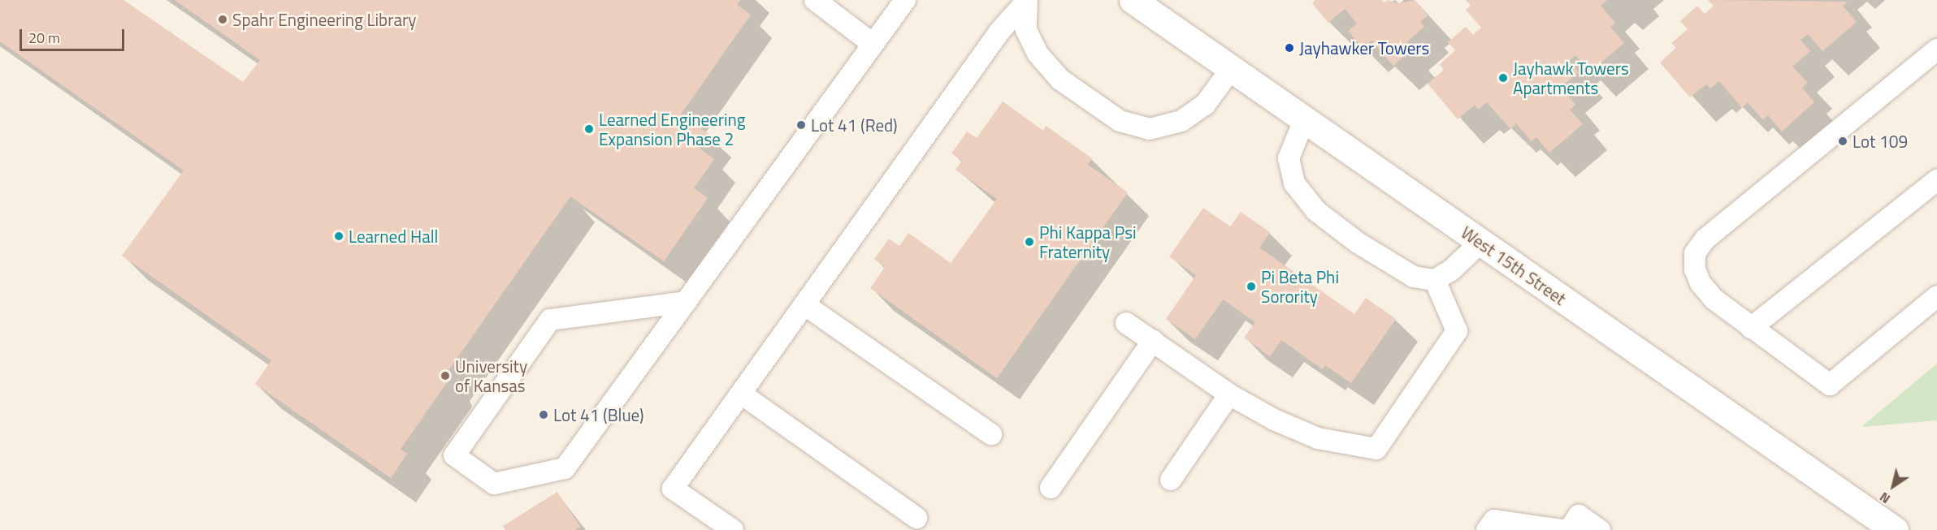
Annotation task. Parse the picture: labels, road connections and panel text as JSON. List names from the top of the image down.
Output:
{
  "streets": {
    "street": ["West 15th Street"]
  },
  "places": [
    "Spahr Engineering Library",
    "Jayhawker Towers",
    "Jayhawk Towers Apartments",
    "Lot 41 (Red)",
    "Learned Engineering Expansion Phase 2",
    "Lot 109",
    "Learned Hall",
    "Phi Kappa Psi Fraternity",
    "Pi Beta Phi Sorority",
    "University of Kansas",
    "Lot 41 (Blue)"
  ],
  "scale_bar": "20 m",
  "north": "bottom left"
}
